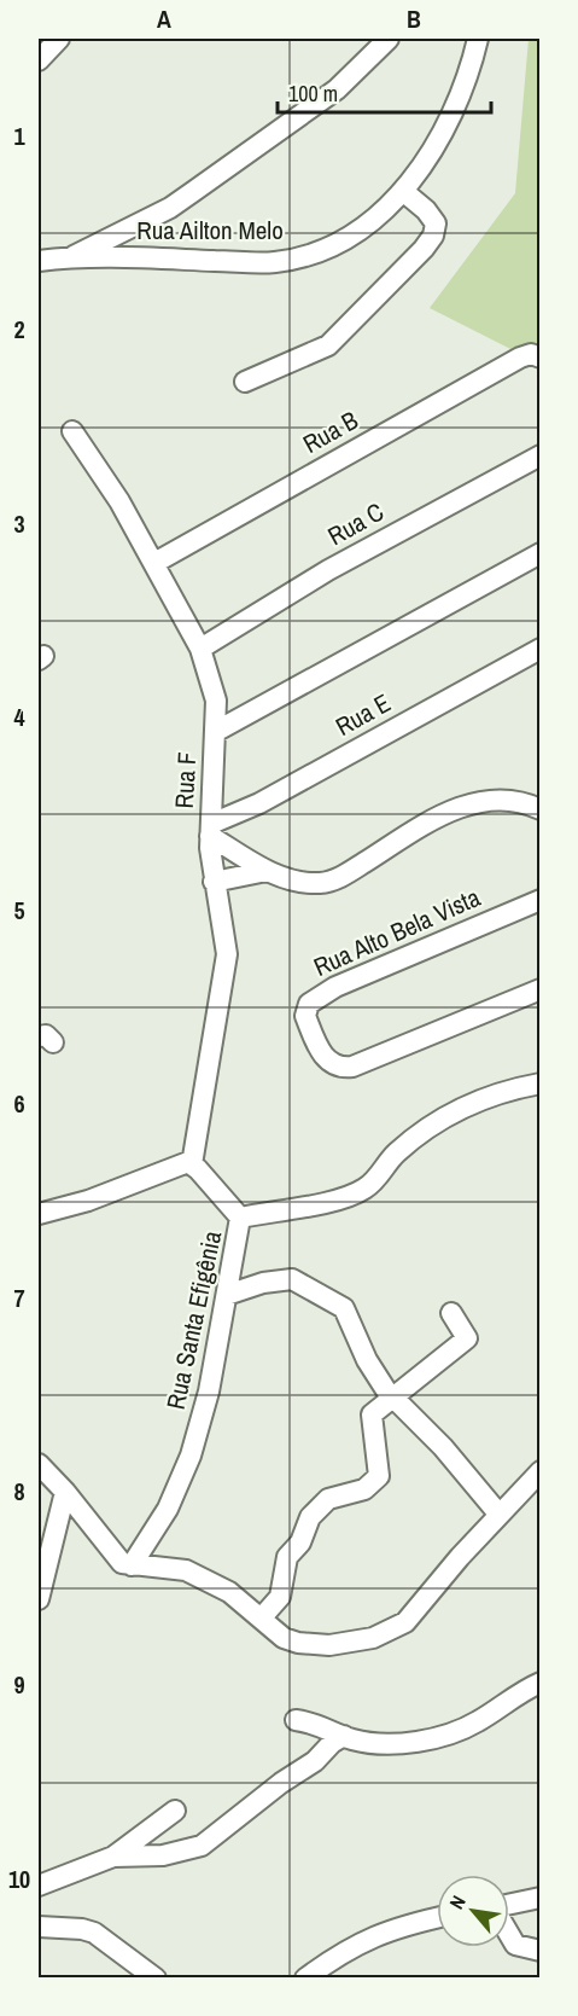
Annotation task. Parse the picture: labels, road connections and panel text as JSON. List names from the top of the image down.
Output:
{
  "streets": {
    "street": [
      "Rua Ailton Melo",
      "Rua B",
      "Rua C",
      "Rua E",
      "Rua F",
      "Rua Alto Bela Vista",
      "Rua Santa Efigênia"
    ]
  },
  "crossings": [
    ["Rua B", "Rua F"],
    ["Rua C", "Rua F"],
    ["Rua E", "Rua F"],
    ["Rua F", "Rua Santa Efigênia"]
  ],
  "scale_bar": "100 m",
  "north": "top left",
  "grid": {
    "columns": ["A", "B"],
    "rows": [
      "1",
      "2",
      "3",
      "4",
      "5",
      "6",
      "7",
      "8",
      "9",
      "10"
    ]
  }
}
